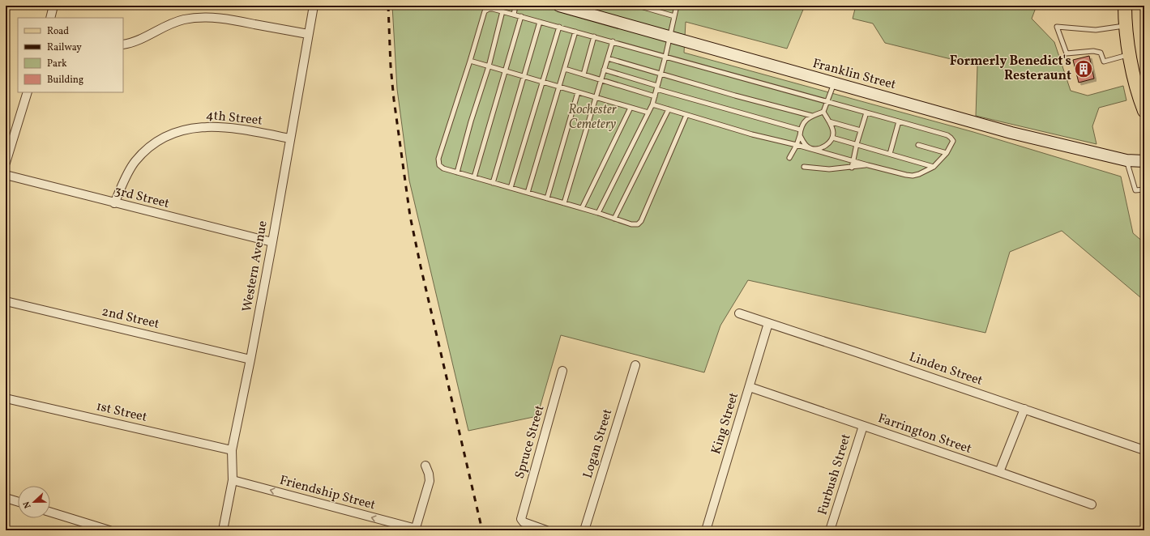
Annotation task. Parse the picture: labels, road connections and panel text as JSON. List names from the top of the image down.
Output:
{
  "streets": {
    "street": [
      "Franklin Street",
      "4th Street",
      "3rd Street",
      "Western Avenue",
      "2nd Street",
      "Linden Street",
      "1st Street",
      "King Street",
      "Farrington Street",
      "Spruce Street",
      "Logan Street",
      "Furbush Street",
      "Friendship Street"
    ]
  },
  "crossings": [
    ["4th Street", "3rd Street"],
    ["4th Street", "Western Avenue"],
    ["3rd Street", "Western Avenue"],
    ["Western Avenue", "2nd Street"],
    ["Western Avenue", "1st Street"],
    ["Western Avenue", "Friendship Street"],
    ["Linden Street", "King Street"],
    ["King Street", "Farrington Street"],
    ["Farrington Street", "Furbush Street"]
  ],
  "one_way": ["Friendship Street"],
  "parks": ["Rochester Cemetery"],
  "places": {
    "building": ["Formerly Benedict's Resteraunt"]
  },
  "legend": [
    "Road",
    "Railway",
    "Park",
    "Building"
  ],
  "north": "left"
}
